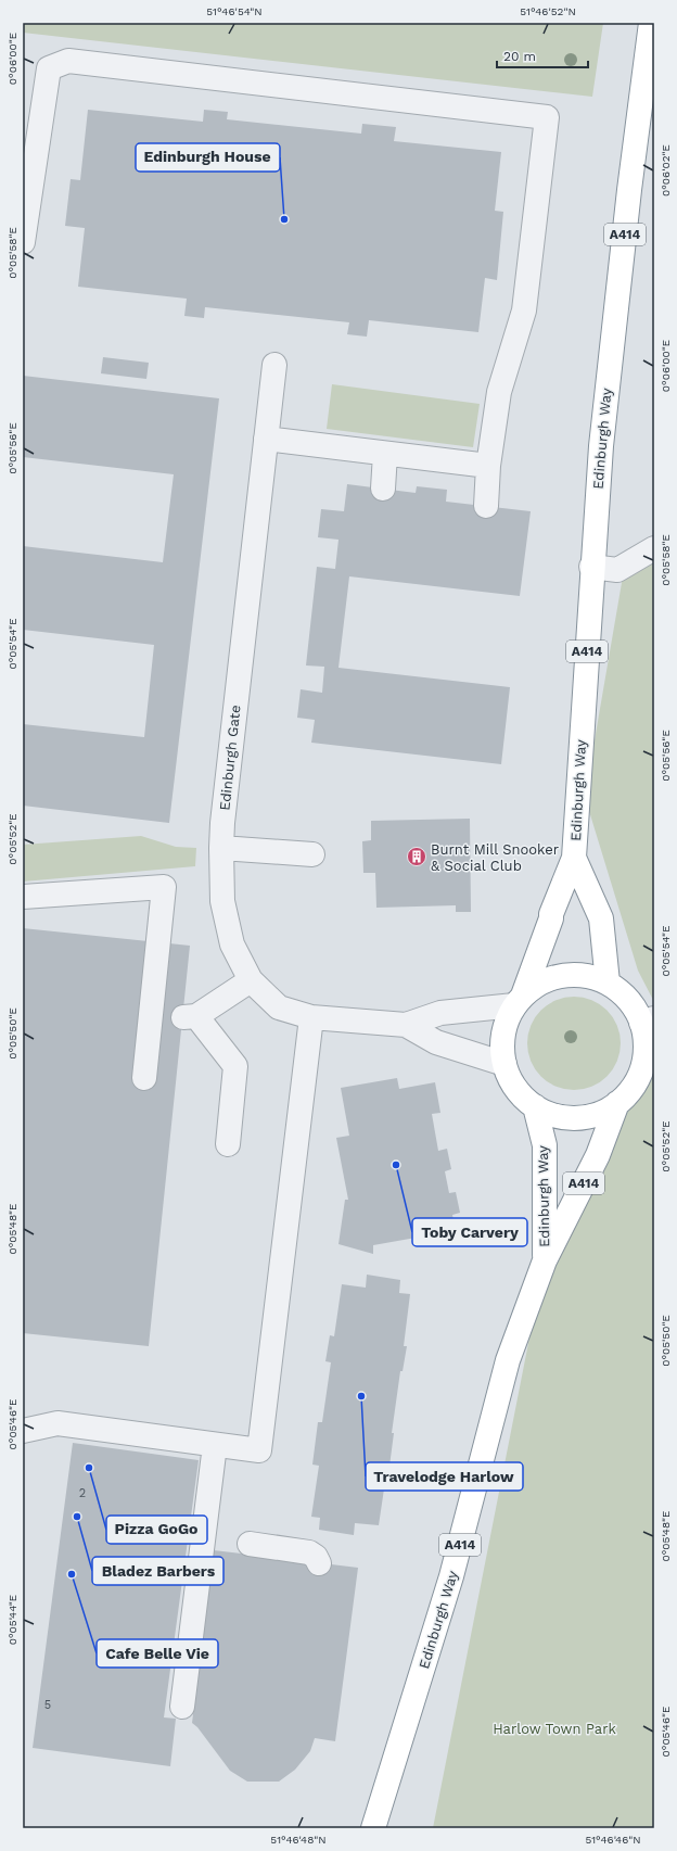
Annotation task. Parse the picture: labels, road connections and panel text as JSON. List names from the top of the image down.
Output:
{
  "streets": {
    "highway": ["A414", "Edinburgh Way"],
    "street": ["Edinburgh Gate"]
  },
  "crossings": [
    ["Edinburgh Way", "Edinburgh Gate"]
  ],
  "parks": ["Harlow Town Park"],
  "places": {
    "other": [
      "Edinburgh House",
      "Toby Carvery",
      "Travelodge Harlow",
      "Pizza GoGo",
      "Bladez Barbers",
      "Cafe Belle Vie"
    ],
    "building": ["Burnt Mill Snooker & Social Club"]
  },
  "house_numbers": ["2", "5"],
  "scale_bar": "20 m",
  "coordinates": [
    "51°46'54\"N",
    "51°46'52\"N",
    "0°06'00\"E",
    "0°06'02\"E",
    "0°05'58\"E",
    "0°05'56\"E",
    "0°05'54\"E",
    "0°05'52\"E",
    "0°05'50\"E",
    "0°05'48\"E",
    "0°05'46\"E",
    "0°05'44\"E",
    "51°46'48\"N",
    "51°46'46\"N"
  ]
}
